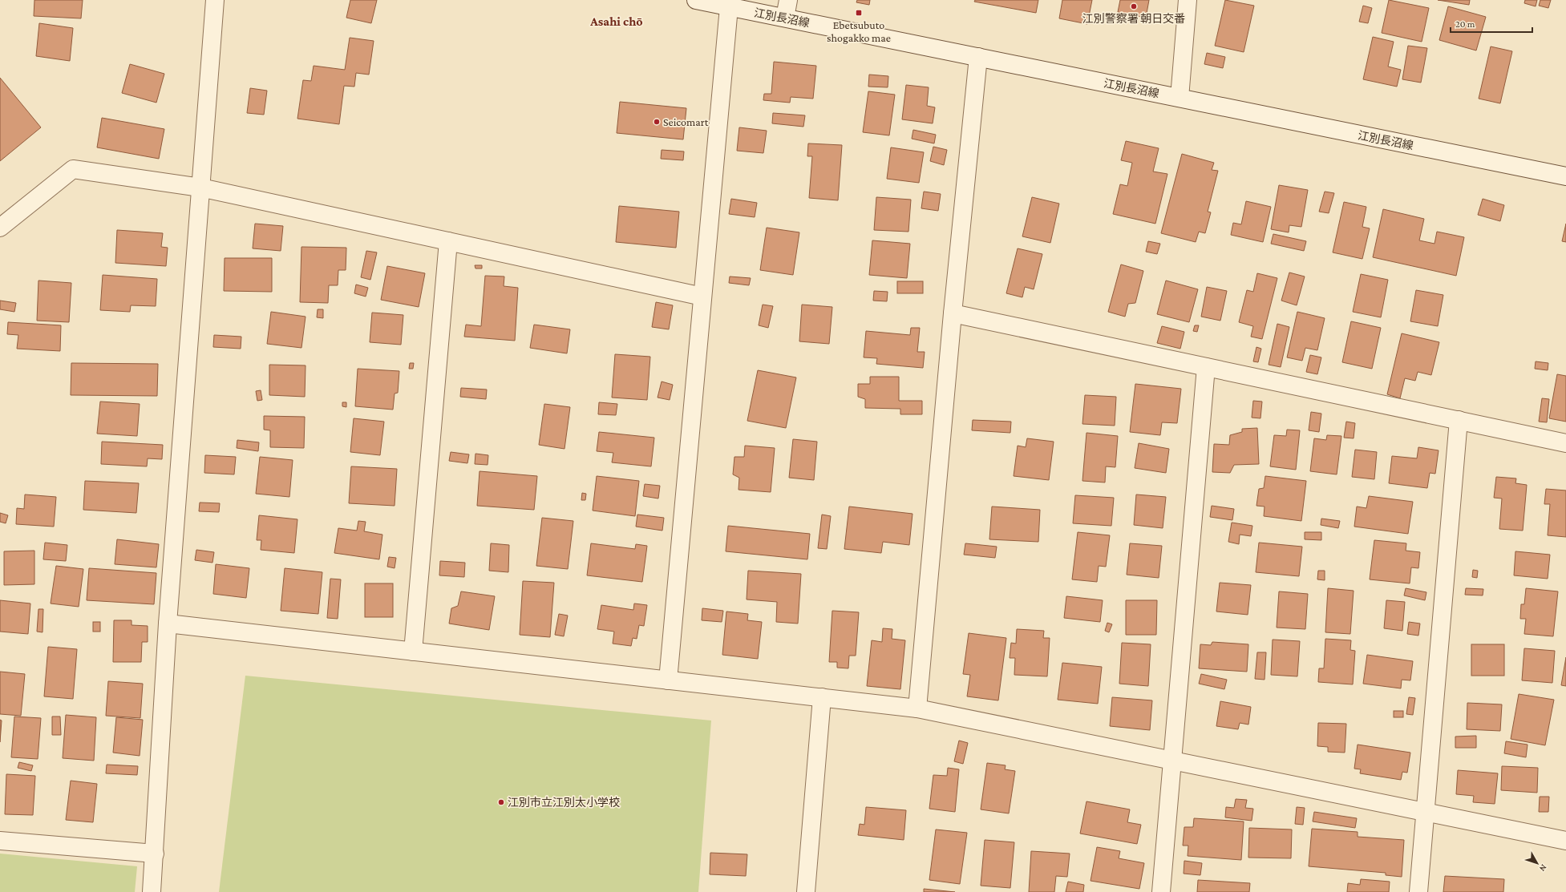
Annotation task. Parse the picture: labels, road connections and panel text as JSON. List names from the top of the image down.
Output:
{
  "streets": {
    "street": ["江別長沼線"]
  },
  "districts": ["Asahi chō"],
  "places": {
    "other": ["江別警察署 朝日交番", "Seicomart", "江別市立江別太小学校"],
    "transit": ["Ebetsubuto shogakko mae"]
  },
  "scale_bar": "20 m",
  "north": "bottom right"
}
